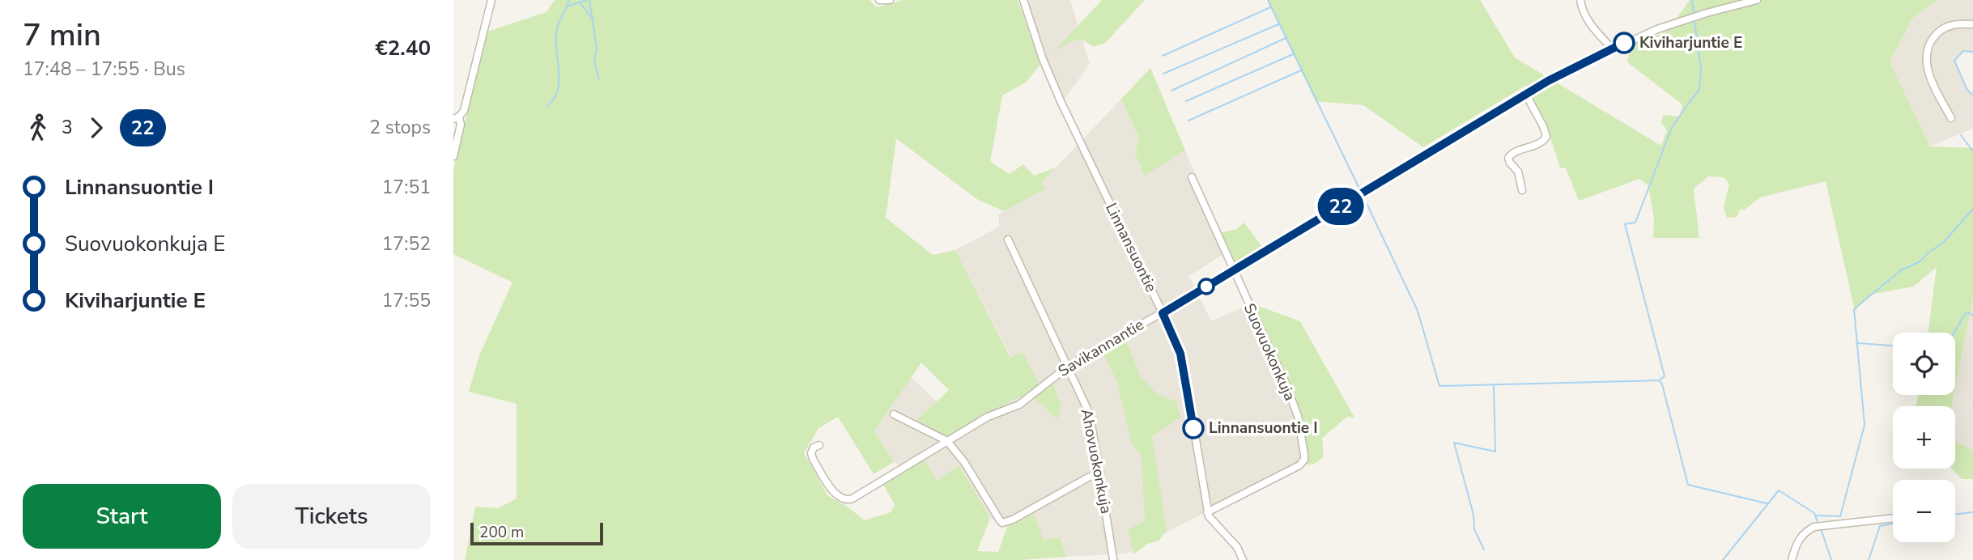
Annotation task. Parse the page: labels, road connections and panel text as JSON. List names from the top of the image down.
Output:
{
  "streets": {
    "street": [
      "Linnansuontie",
      "Savikannantie",
      "Suovuokonkuja",
      "Ahovuokonkuja"
    ]
  },
  "crossings": [
    ["Linnansuontie", "Savikannantie"],
    ["Linnansuontie", "Suovuokonkuja"],
    ["Savikannantie", "Suovuokonkuja"],
    ["Savikannantie", "Ahovuokonkuja"]
  ],
  "places": ["Kiviharjuntie E", "Linnansuontie I"],
  "lines": ["bus line 22"],
  "scale_bar": "200 m",
  "page": {
    "heading": ["7 min", "17:48 – 17:55 · Bus", "€2.40"],
    "on_map": "22",
    "legs": ["3", "22", "2 stops"],
    "list": [
      {
        "name": "Linnansuontie I",
        "value": "17:51"
      },
      {
        "name": "Suovuokonkuja E",
        "value": "17:52"
      },
      {
        "name": "Kiviharjuntie E",
        "value": "17:55"
      }
    ],
    "map_buttons": ["+", "−"],
    "buttons": ["Start", "Tickets"],
    "scale": "200 m"
  }
}
